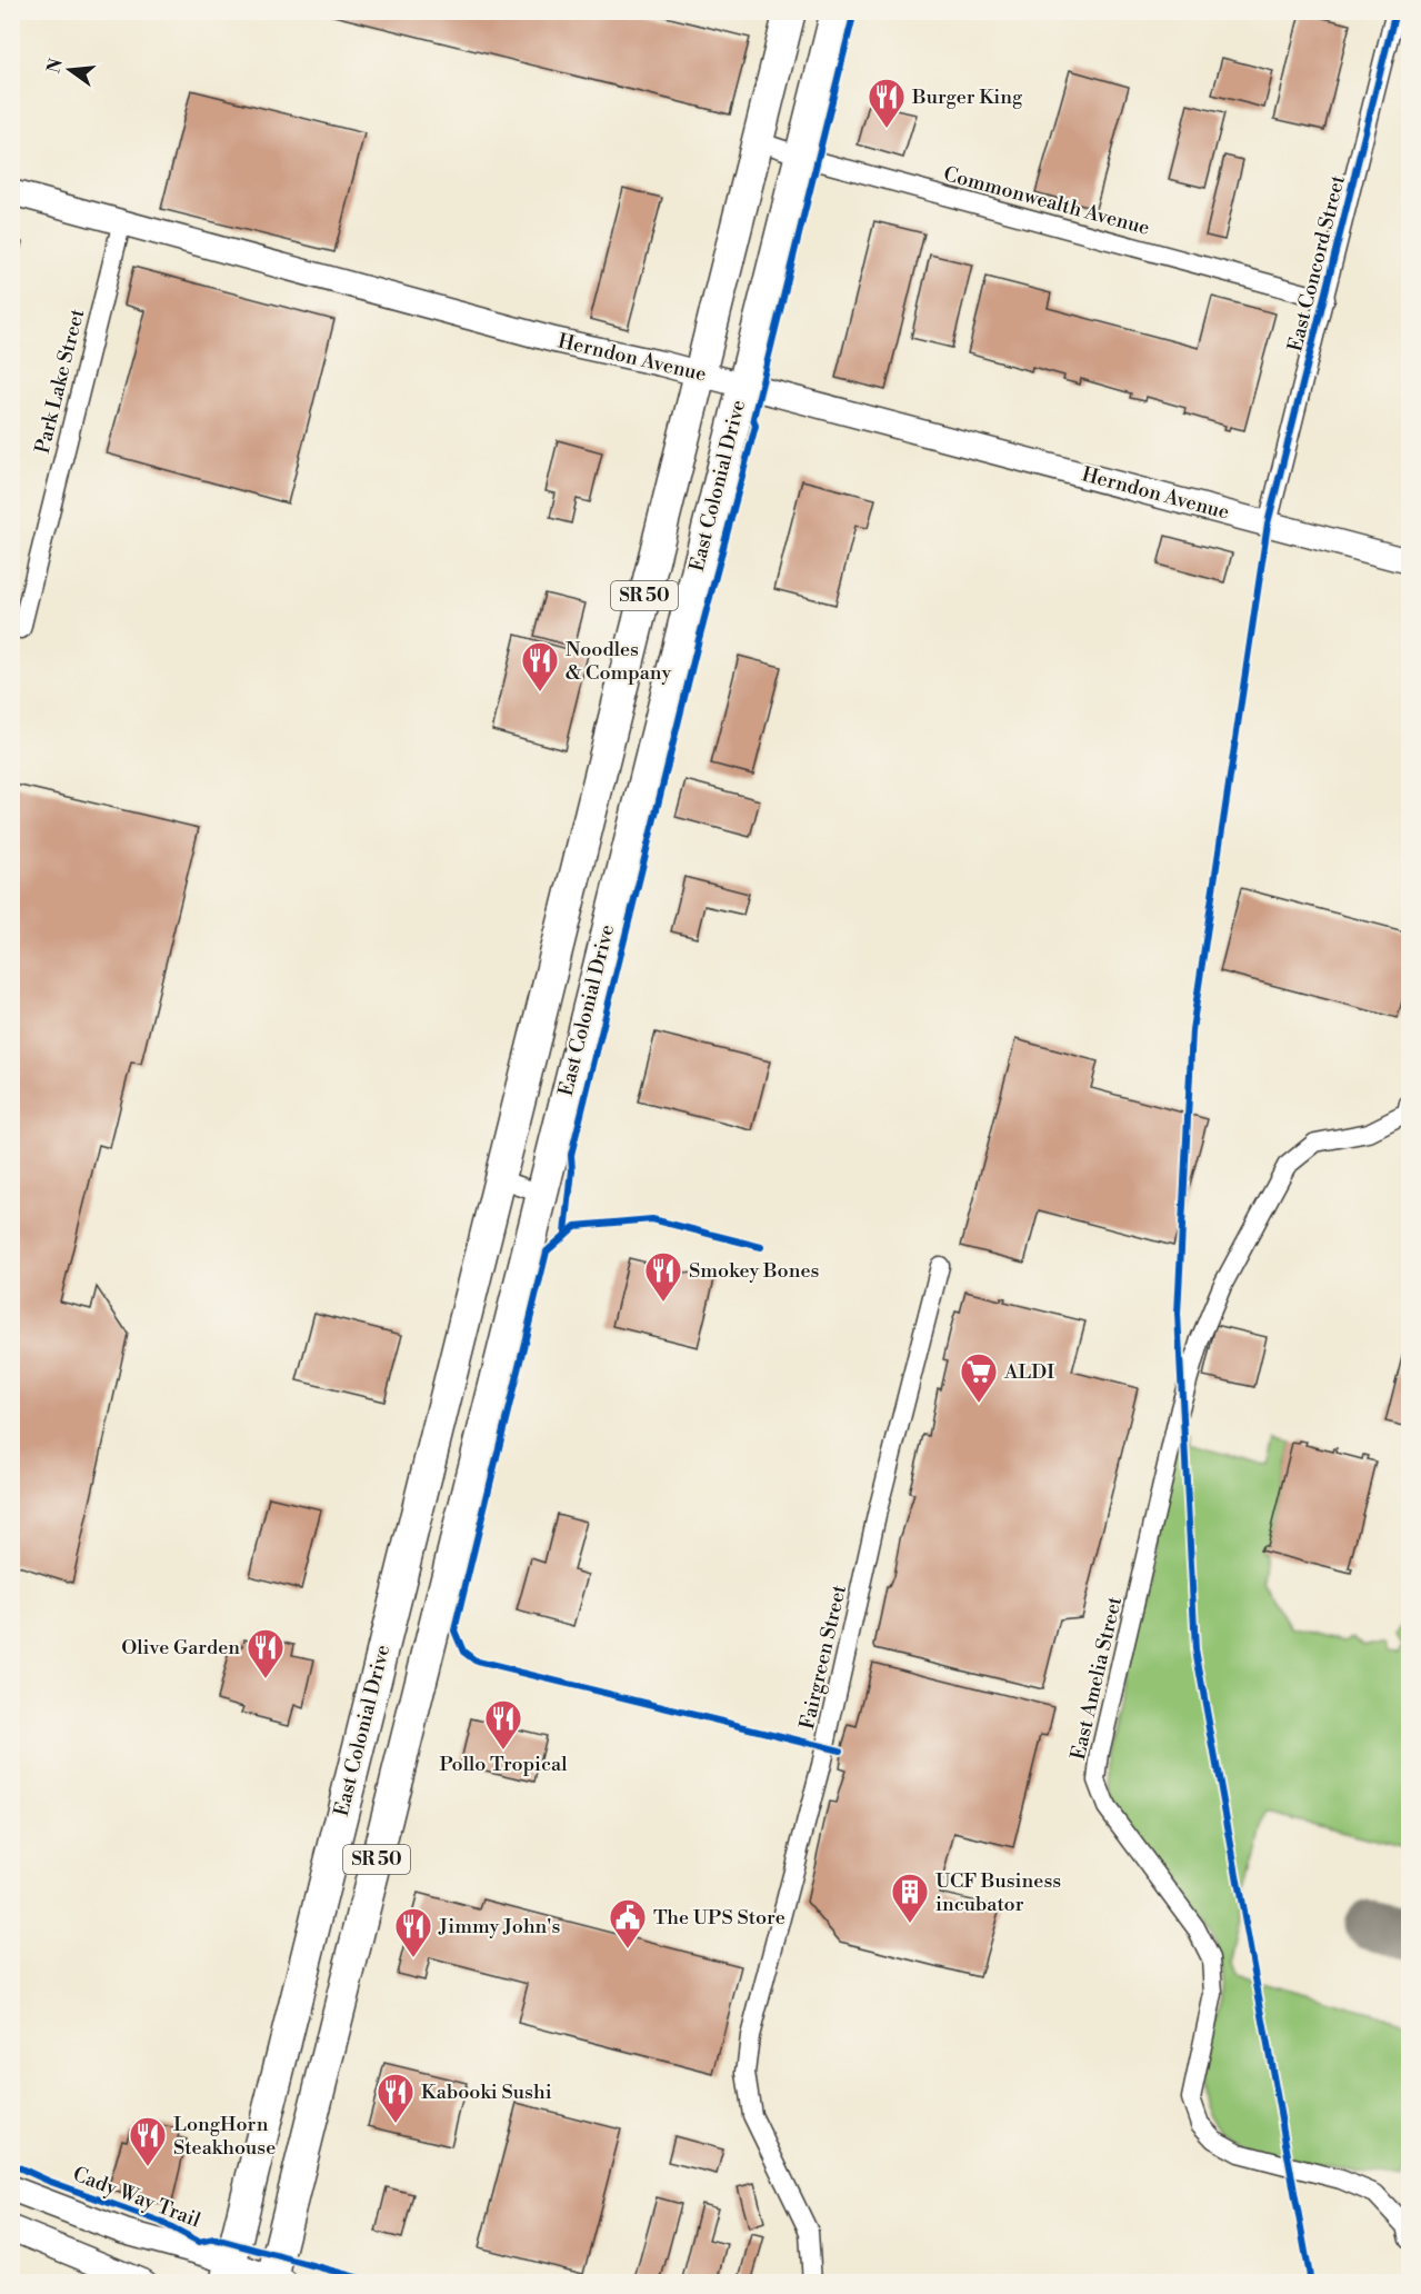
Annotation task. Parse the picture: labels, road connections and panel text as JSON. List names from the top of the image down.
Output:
{
  "streets": {
    "highway": ["East Colonial Drive", "SR 50"],
    "street": [
      "Commonwealth Avenue",
      "East Concord Street",
      "Herndon Avenue",
      "Park Lake Street",
      "Fairgreen Street",
      "East Amelia Street"
    ],
    "cycle path": ["Cady Way Trail"]
  },
  "crossings": [
    ["Commonwealth Avenue", "East Concord Street"],
    ["Commonwealth Avenue", "East Colonial Drive"],
    ["East Concord Street", "Herndon Avenue"],
    ["Herndon Avenue", "Park Lake Street"],
    ["Herndon Avenue", "East Colonial Drive"]
  ],
  "places": {
    "restaurant": [
      "Burger King",
      "Noodles & Company",
      "Smokey Bones",
      "Olive Garden",
      "Pollo Tropical",
      "Jimmy John's",
      "Kabooki Sushi",
      "LongHorn Steakhouse"
    ],
    "supermarket": ["ALDI"],
    "building": ["UCF Business incubator"],
    "public building": ["The UPS Store"]
  },
  "north": "left"
}
